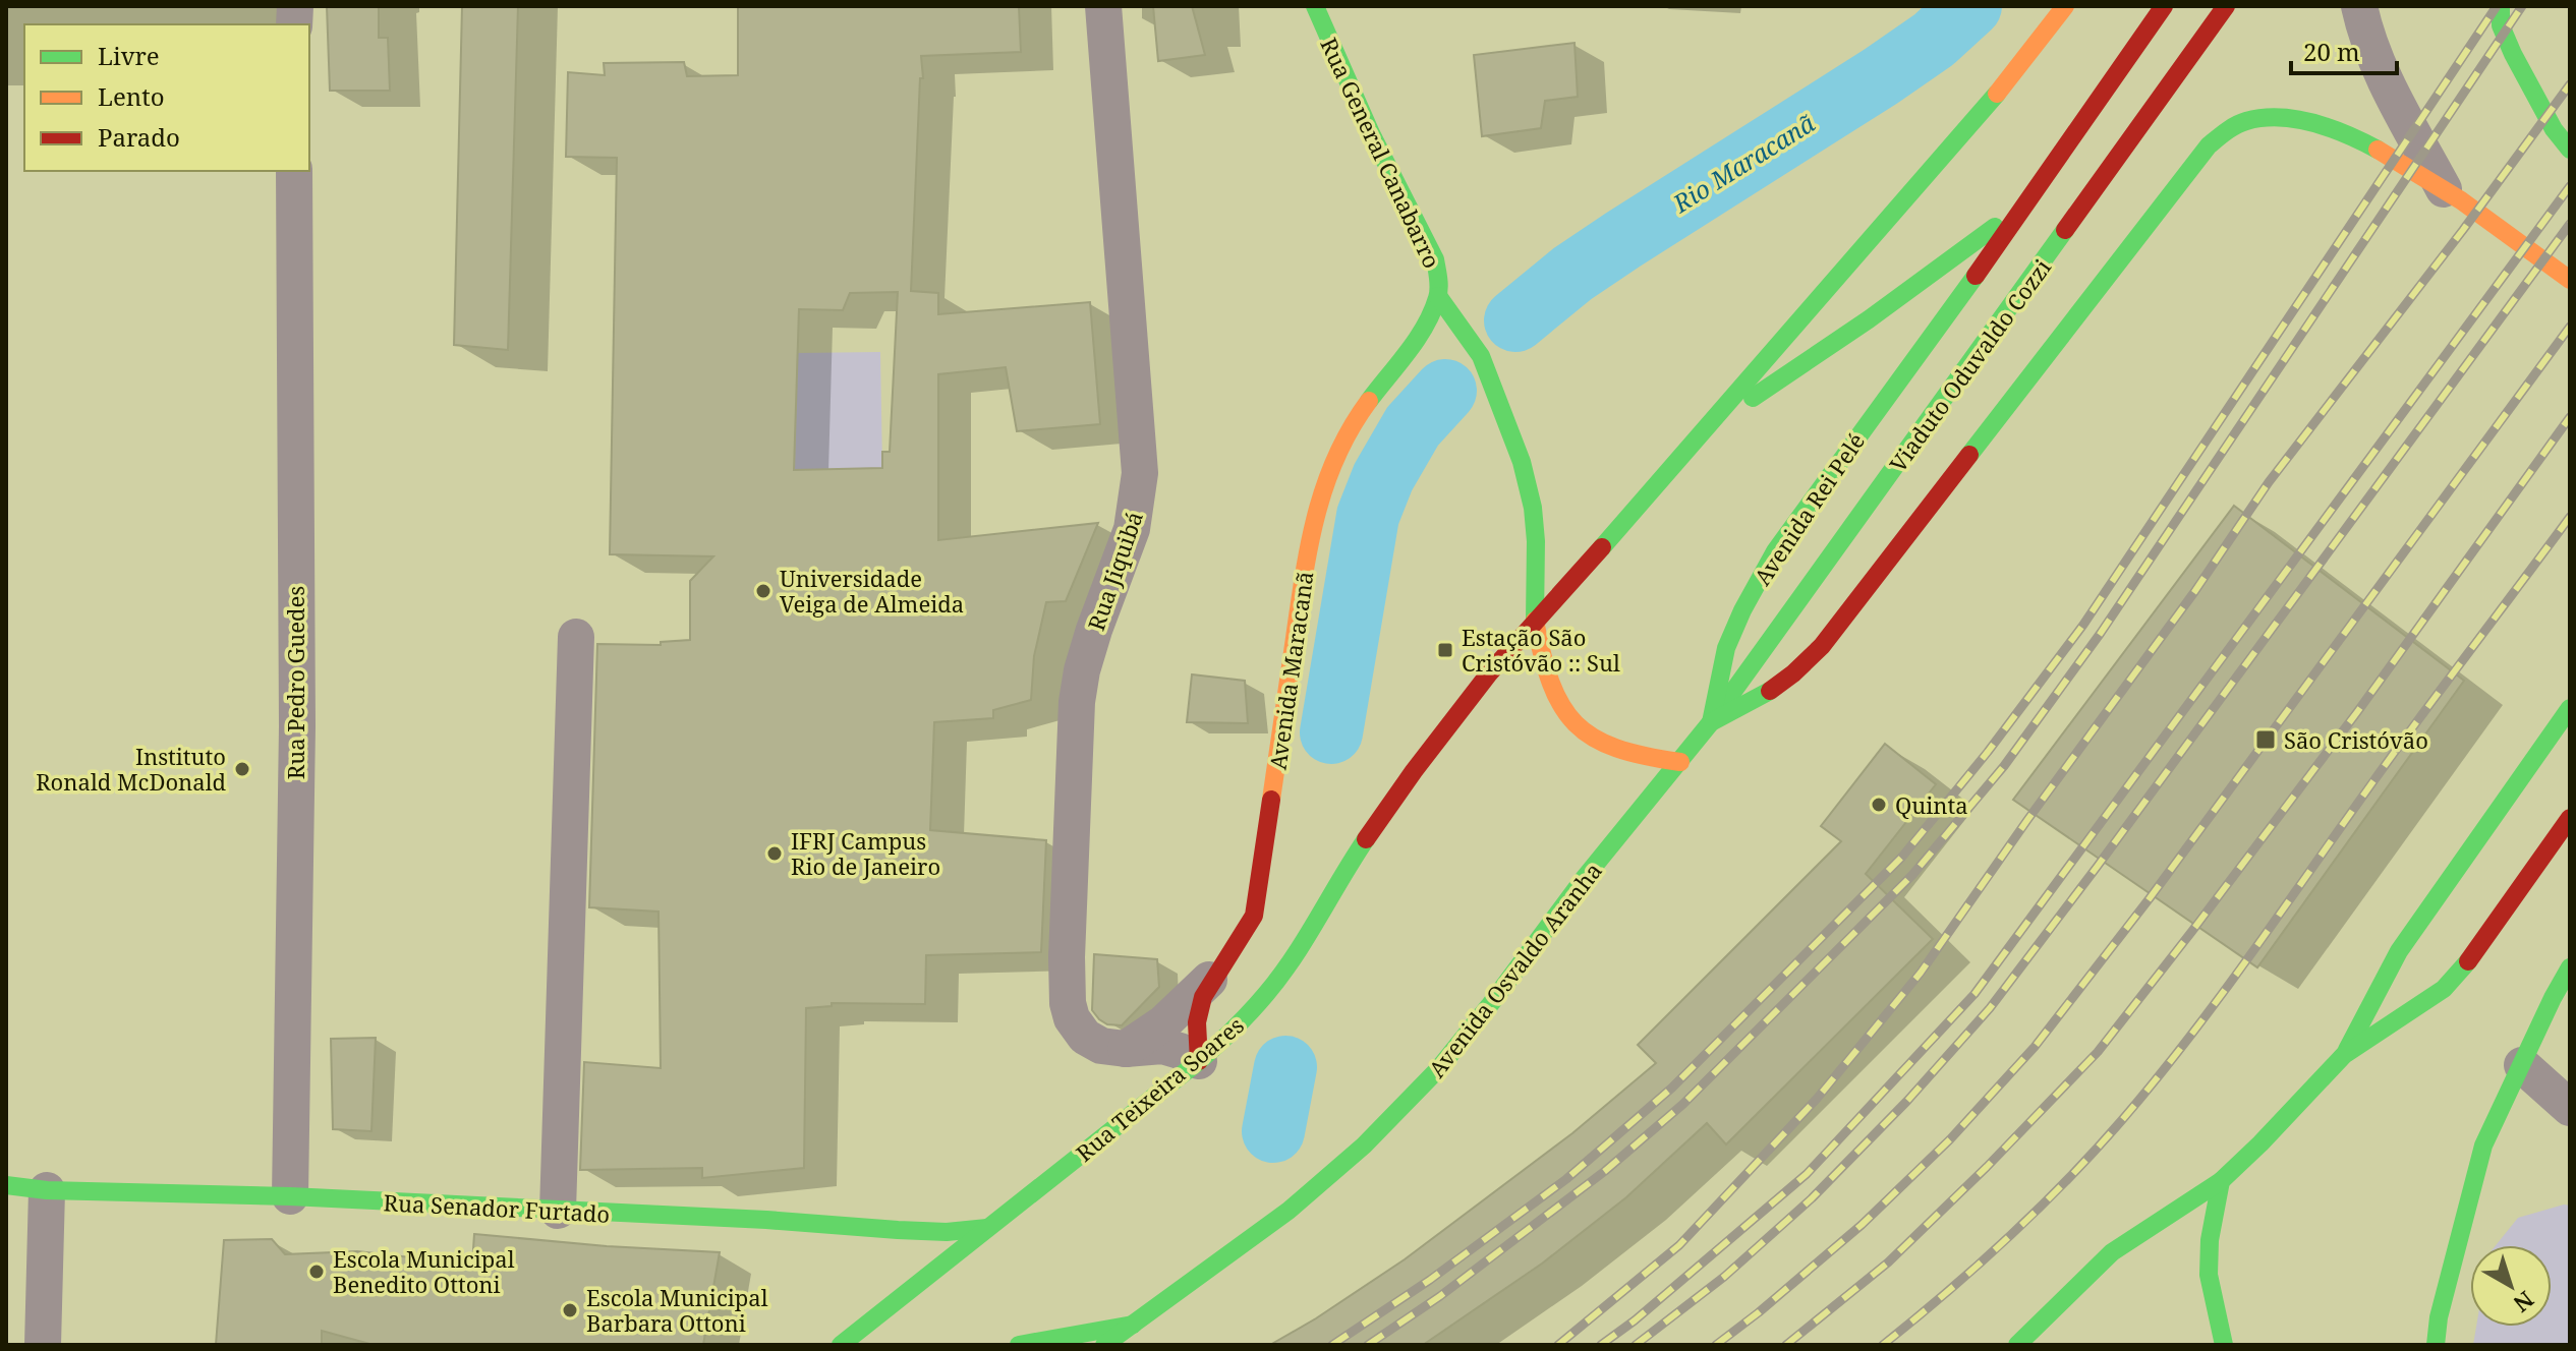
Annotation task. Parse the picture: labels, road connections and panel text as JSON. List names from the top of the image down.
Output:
{
  "streets": {
    "main road": [
      "Rua General Canabarro",
      "Viaduto Oduvaldo Cozzi",
      "Avenida Rei Pelé",
      "Avenida Maracanã",
      "Avenida Osvaldo Aranha",
      "Rua Teixeira Soares",
      "Rua Senador Furtado"
    ],
    "street": ["Rua Jiquibá", "Rua Pedro Guedes"]
  },
  "crossings": [
    ["Rua General Canabarro", "Avenida Maracanã"],
    ["Rua General Canabarro", "Avenida Osvaldo Aranha"],
    ["Rua General Canabarro", "Rua Teixeira Soares"],
    ["Viaduto Oduvaldo Cozzi", "Avenida Rei Pelé"],
    ["Viaduto Oduvaldo Cozzi", "Avenida Osvaldo Aranha"],
    ["Avenida Rei Pelé", "Avenida Osvaldo Aranha"],
    ["Rua Jiquibá", "Avenida Maracanã"],
    ["Rua Jiquibá", "Rua Teixeira Soares"],
    ["Avenida Maracanã", "Rua Teixeira Soares"],
    ["Rua Pedro Guedes", "Rua Senador Furtado"],
    ["Rua Teixeira Soares", "Rua Senador Furtado"]
  ],
  "water": ["Rio Maracanã"],
  "places": {
    "other": [
      "Universidade Veiga de Almeida",
      "Instituto Ronald McDonald",
      "Quinta",
      "IFRJ Campus Rio de Janeiro",
      "Escola Municipal Benedito Ottoni",
      "Escola Municipal Barbara Ottoni"
    ],
    "transit": ["Estação São Cristóvão :: Sul", "São Cristóvão"]
  },
  "legend": ["Livre", "Lento", "Parado"],
  "scale_bar": "20 m",
  "north": "bottom right"
}
